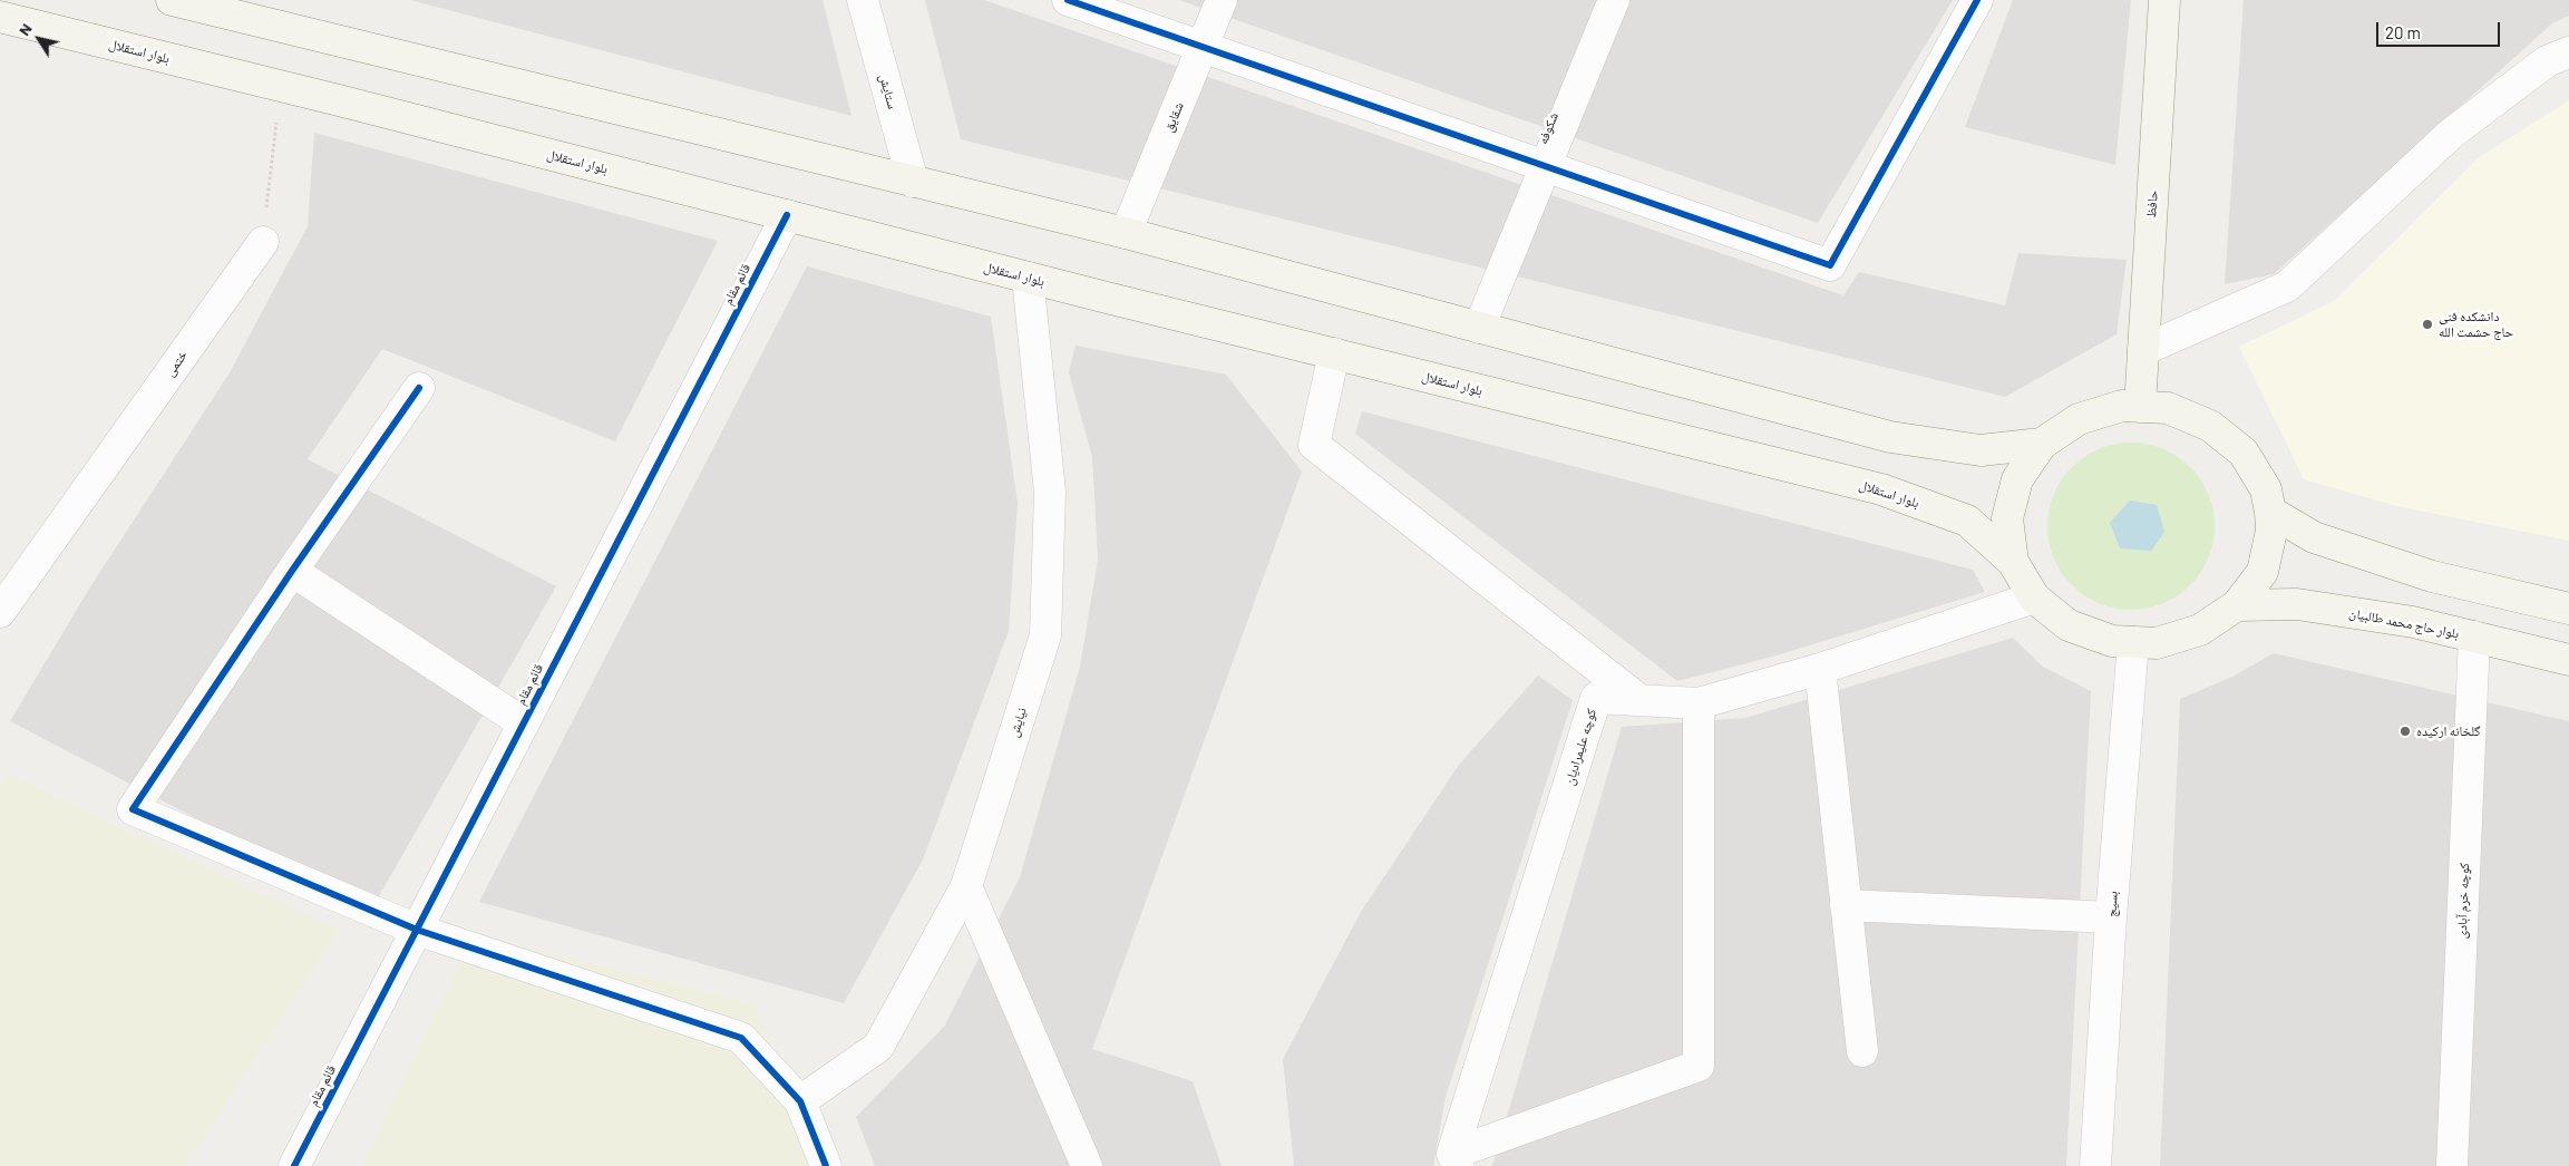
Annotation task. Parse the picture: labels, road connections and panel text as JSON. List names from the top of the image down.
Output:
{
  "streets": {
    "main road": ["بلوار استقلال", "حافظ", "بلوار حاج محمد طالبیان"],
    "street": [
      "ستایش",
      "شقایق",
      "شکوفه",
      "قائم مقام",
      "ختمی",
      "نیایش",
      "کوچه علیمرادیان",
      "کوچه خرم آبادی",
      "بسیج"
    ]
  },
  "crossings": [
    ["بلوار استقلال", "قائم مقام"],
    ["بلوار استقلال", "نیایش"],
    ["بلوار حاج محمد طالبیان", "کوچه خرم آبادی"]
  ],
  "places": ["دانشکده فنی حاج حشمت الله", "گلخانه ارکیده"],
  "scale_bar": "20 m",
  "north": "top left"
}
